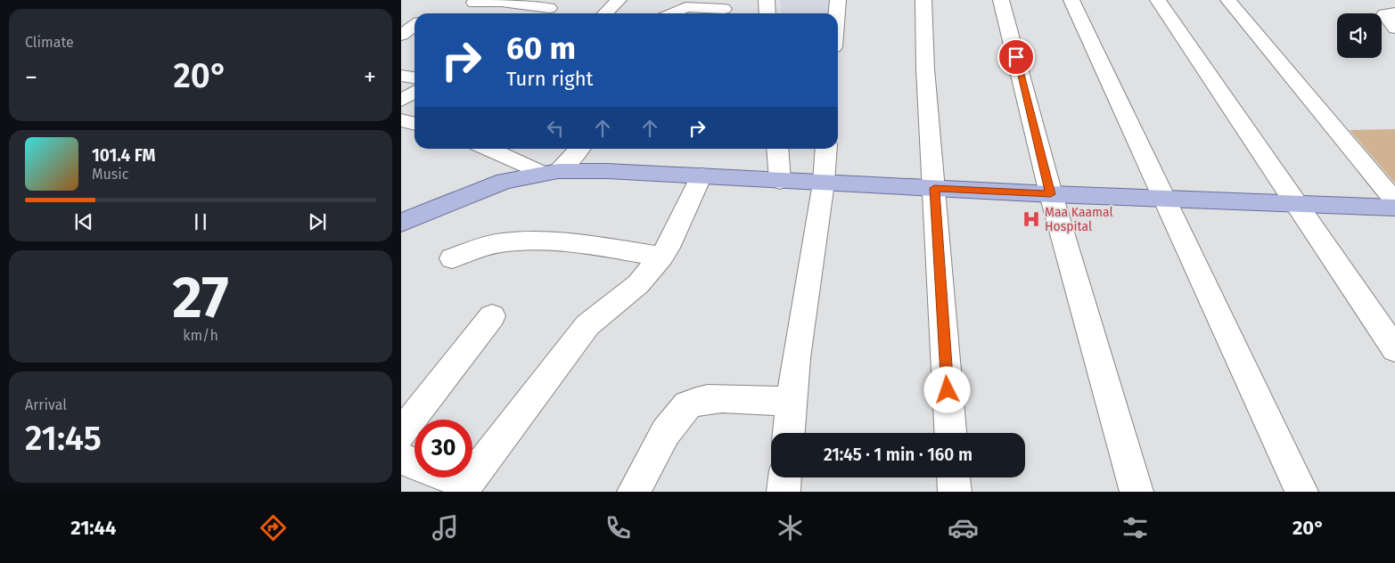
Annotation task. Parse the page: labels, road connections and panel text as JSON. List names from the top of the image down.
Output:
{
  "places": {
    "hospital": ["Maa Kaamal Hospital"]
  },
  "page": {
    "tile": [
      "Climate",
      ["27", "km/h"],
      ["Arrival", "21:45"]
    ],
    "turn": ["60 m", "Turn right"],
    "heat": ["−", "20°", "+"],
    "song": ["101.4 FM", "Music"],
    "limit": "30",
    "trip": "21:45 · 1 min · 160 m",
    "tabs": ["21:44", "20°"]
  }
}
